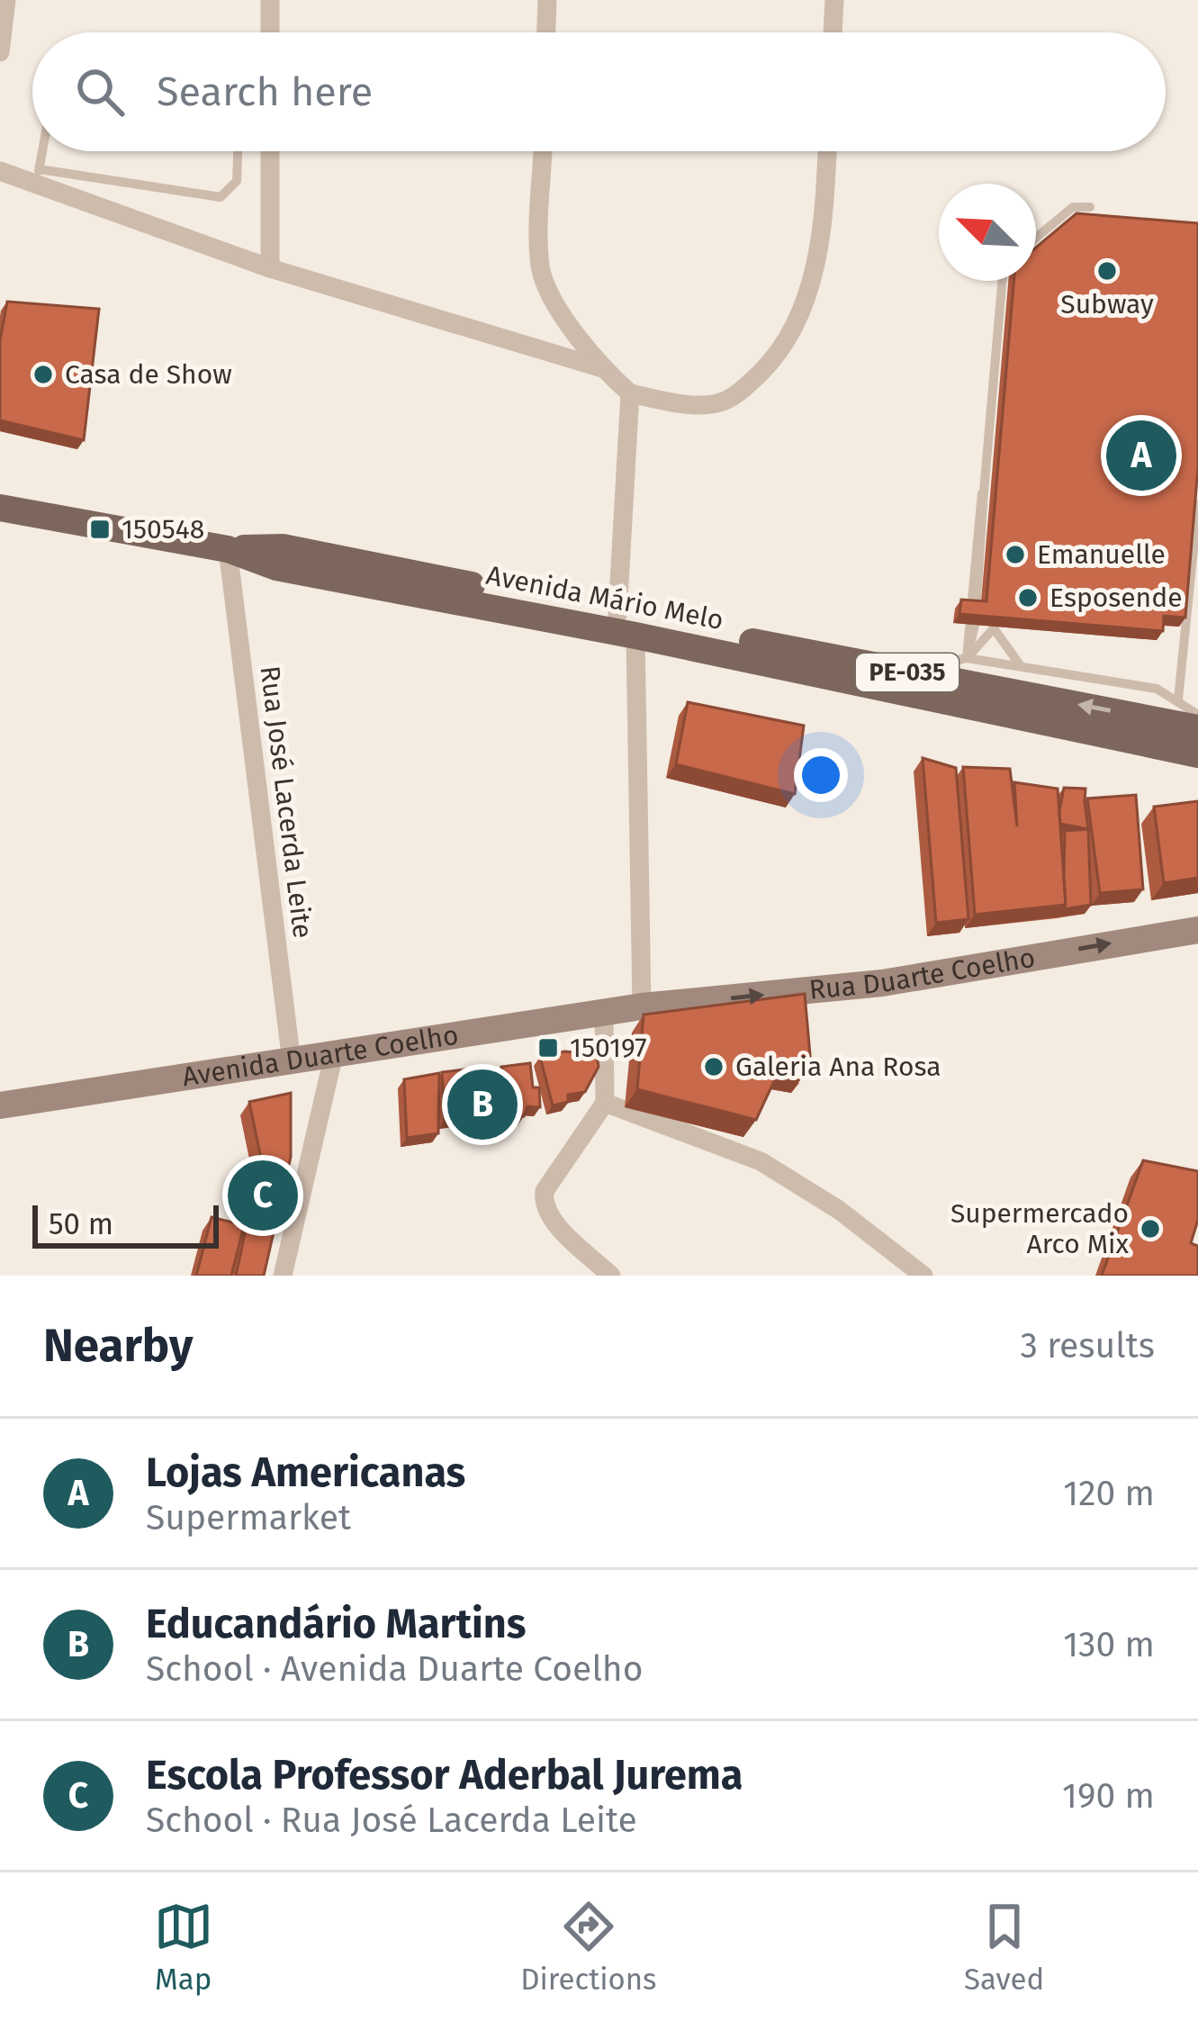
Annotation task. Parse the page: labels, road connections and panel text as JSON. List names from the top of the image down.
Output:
{
  "streets": {
    "main road": [
      "Avenida Mário Melo",
      "PE-035",
      "Rua Duarte Coelho",
      "Avenida Duarte Coelho"
    ],
    "street": ["Rua José Lacerda Leite"]
  },
  "crossings": [
    ["Avenida Mário Melo", "Rua José Lacerda Leite"],
    ["Rua José Lacerda Leite", "Avenida Duarte Coelho"],
    ["Rua Duarte Coelho", "Avenida Duarte Coelho"]
  ],
  "one_way": ["Rua Duarte Coelho"],
  "places": {
    "other": [
      "Subway",
      "Casa de Show",
      "Emanuelle",
      "Esposende",
      "Galeria Ana Rosa",
      "Supermercado Arco Mix"
    ],
    "transit": ["150548", "150197"]
  },
  "scale_bar": "50 m",
  "north": "top left",
  "page": {
    "search": "Search here",
    "pins": ["A", "B", "C"],
    "scale": "50 m",
    "heading": ["Nearby", "3 results"],
    "list": [
      {
        "mark": "A",
        "name": "Lojas Americanas",
        "note": "Supermarket",
        "value": "120 m"
      },
      {
        "mark": "B",
        "name": "Educandário Martins",
        "note": "School · Avenida Duarte Coelho",
        "value": "130 m"
      },
      {
        "mark": "C",
        "name": "Escola Professor Aderbal Jurema",
        "note": "School · Rua José Lacerda Leite",
        "value": "190 m"
      }
    ],
    "nav": ["Map", "Directions", "Saved"]
  }
}
